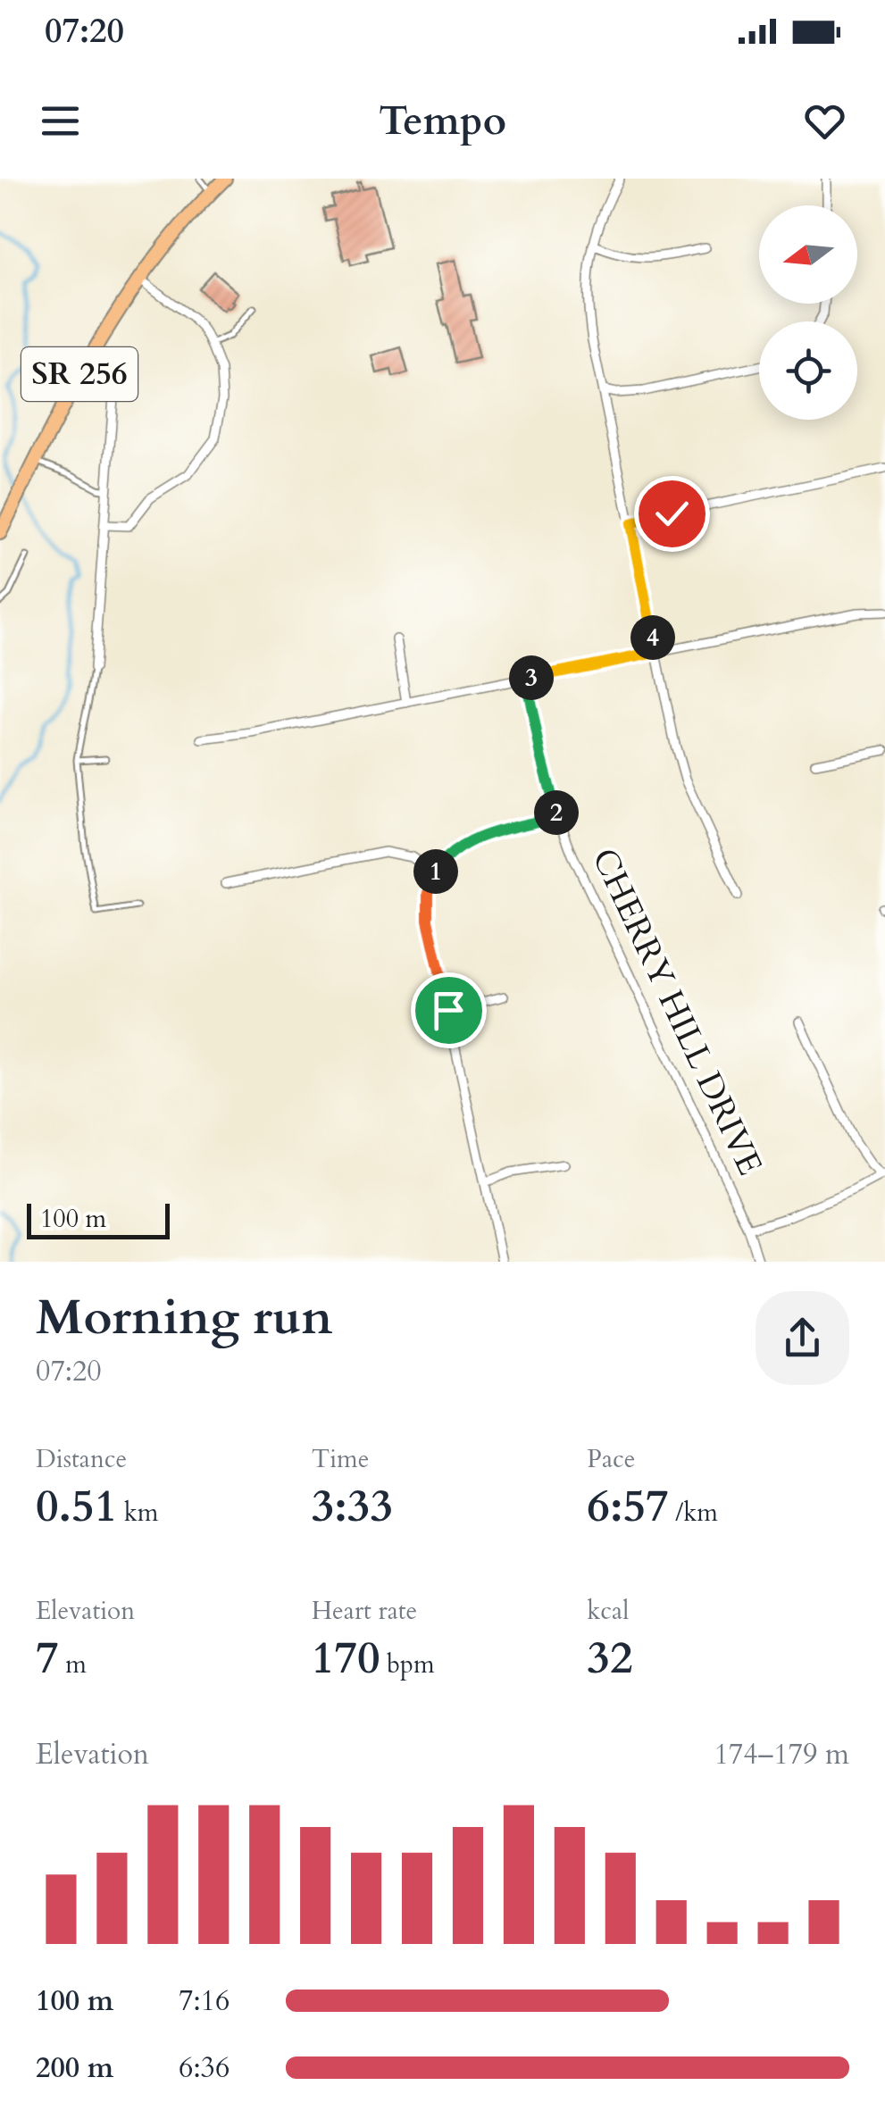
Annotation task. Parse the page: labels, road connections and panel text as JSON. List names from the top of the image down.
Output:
{
  "streets": {
    "main road": ["SR 256"],
    "street": ["CHERRY HILL DRIVE"]
  },
  "scale_bar": "100 m",
  "north": "left",
  "page": {
    "status": "07:20",
    "header": "Tempo",
    "pins": [
      "4",
      "3",
      "2",
      "1"
    ],
    "scale": "100 m",
    "heading": ["Morning run", "07:20"],
    "stats": [
      ["Distance", "0.51 km"],
      ["Time", "3:33"],
      ["Pace", "6:57 /km"],
      ["Elevation", "7 m"],
      ["Heart rate", "170 bpm"],
      ["kcal", "32"]
    ],
    "chart": ["Elevation", "174–179 m"],
    "list": [
      {
        "name": "100 m",
        "note": "7:16"
      },
      {
        "name": "200 m",
        "note": "6:36"
      }
    ]
  }
}
